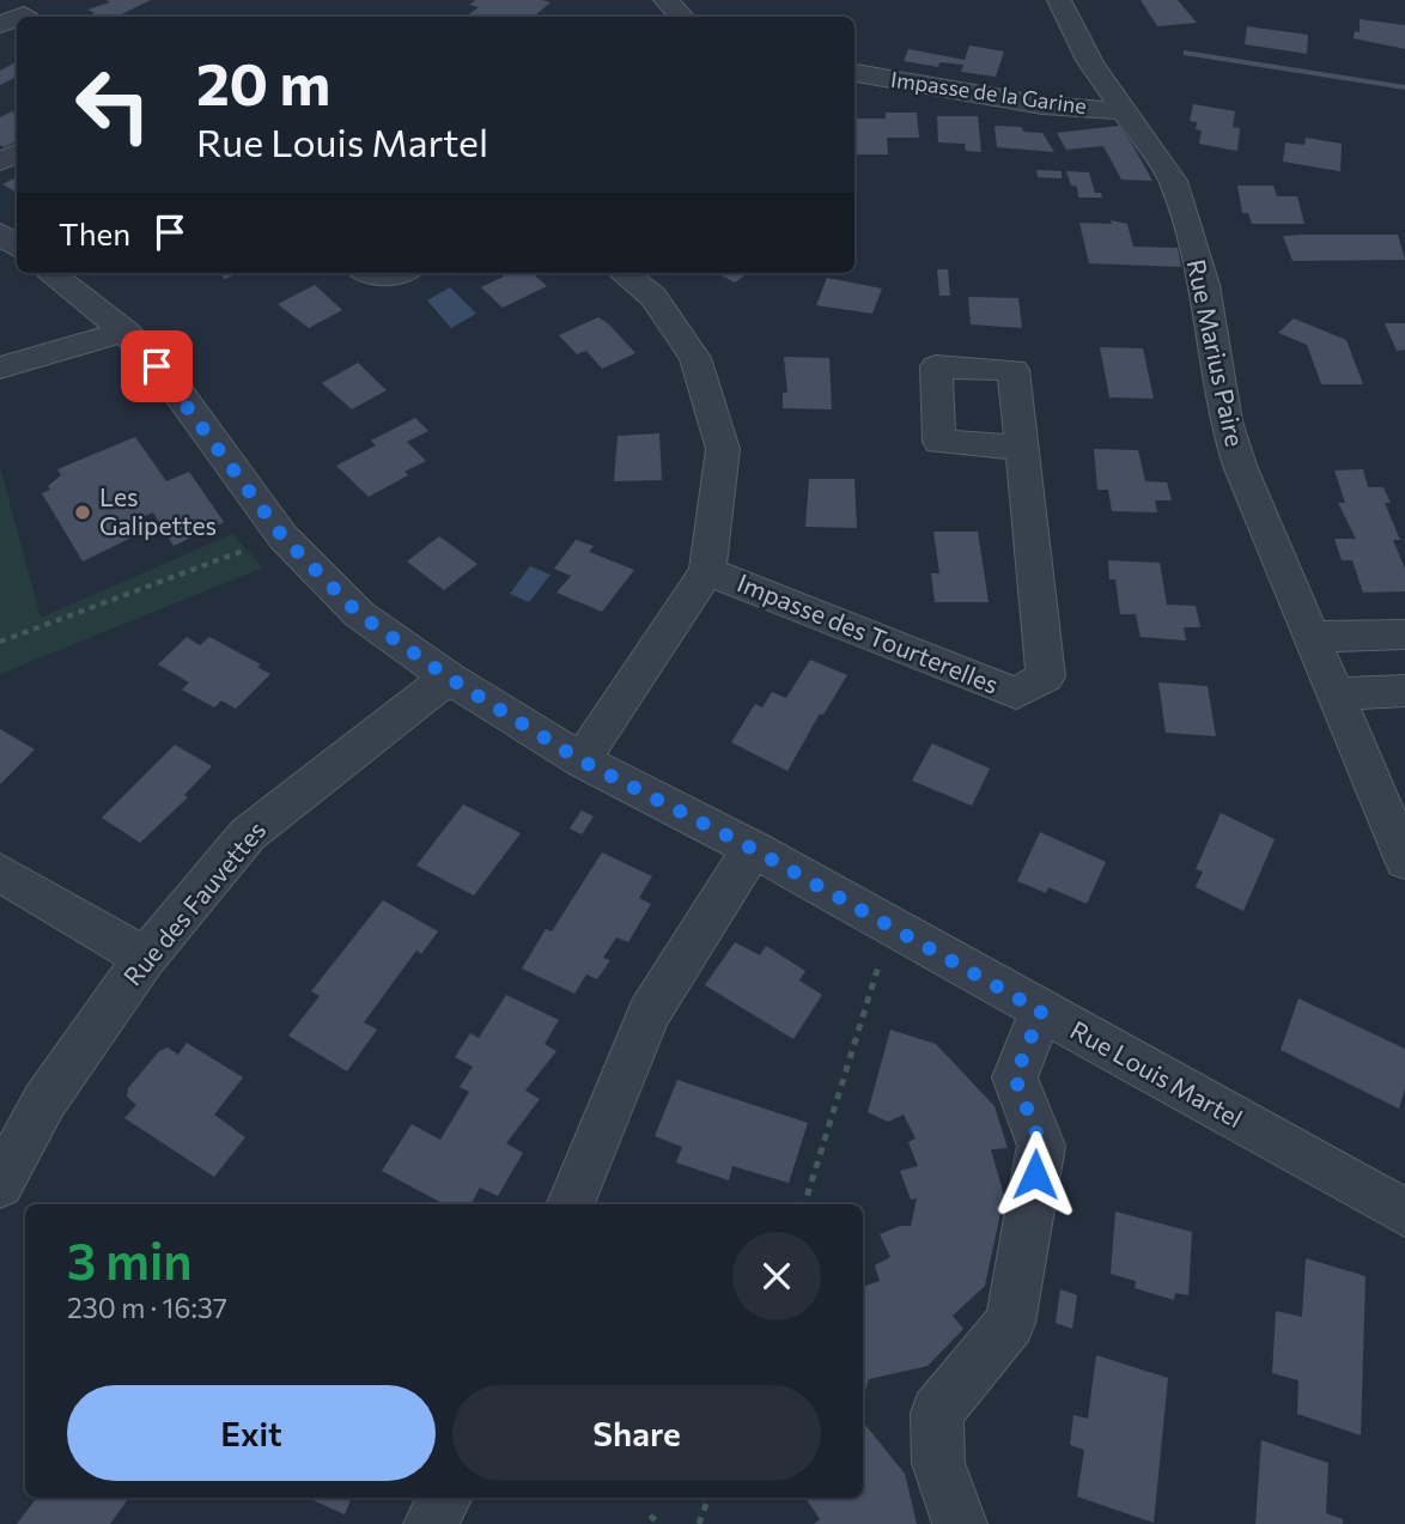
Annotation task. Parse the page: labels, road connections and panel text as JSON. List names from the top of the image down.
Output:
{
  "streets": {
    "street": [
      "Impasse de la Garine",
      "Rue Marius Paire",
      "Impasse des Tourterelles",
      "Rue des Fauvettes",
      "Rue Louis Martel"
    ]
  },
  "crossings": [
    ["Impasse de la Garine", "Rue Marius Paire"],
    ["Rue des Fauvettes", "Rue Louis Martel"]
  ],
  "places": ["Les Galipettes"],
  "page": {
    "turn": ["20 m", "Rue Louis Martel"],
    "then": "Then",
    "heading": ["3 min", "230 m · 16:37"],
    "buttons": ["Exit", "Share"]
  }
}
